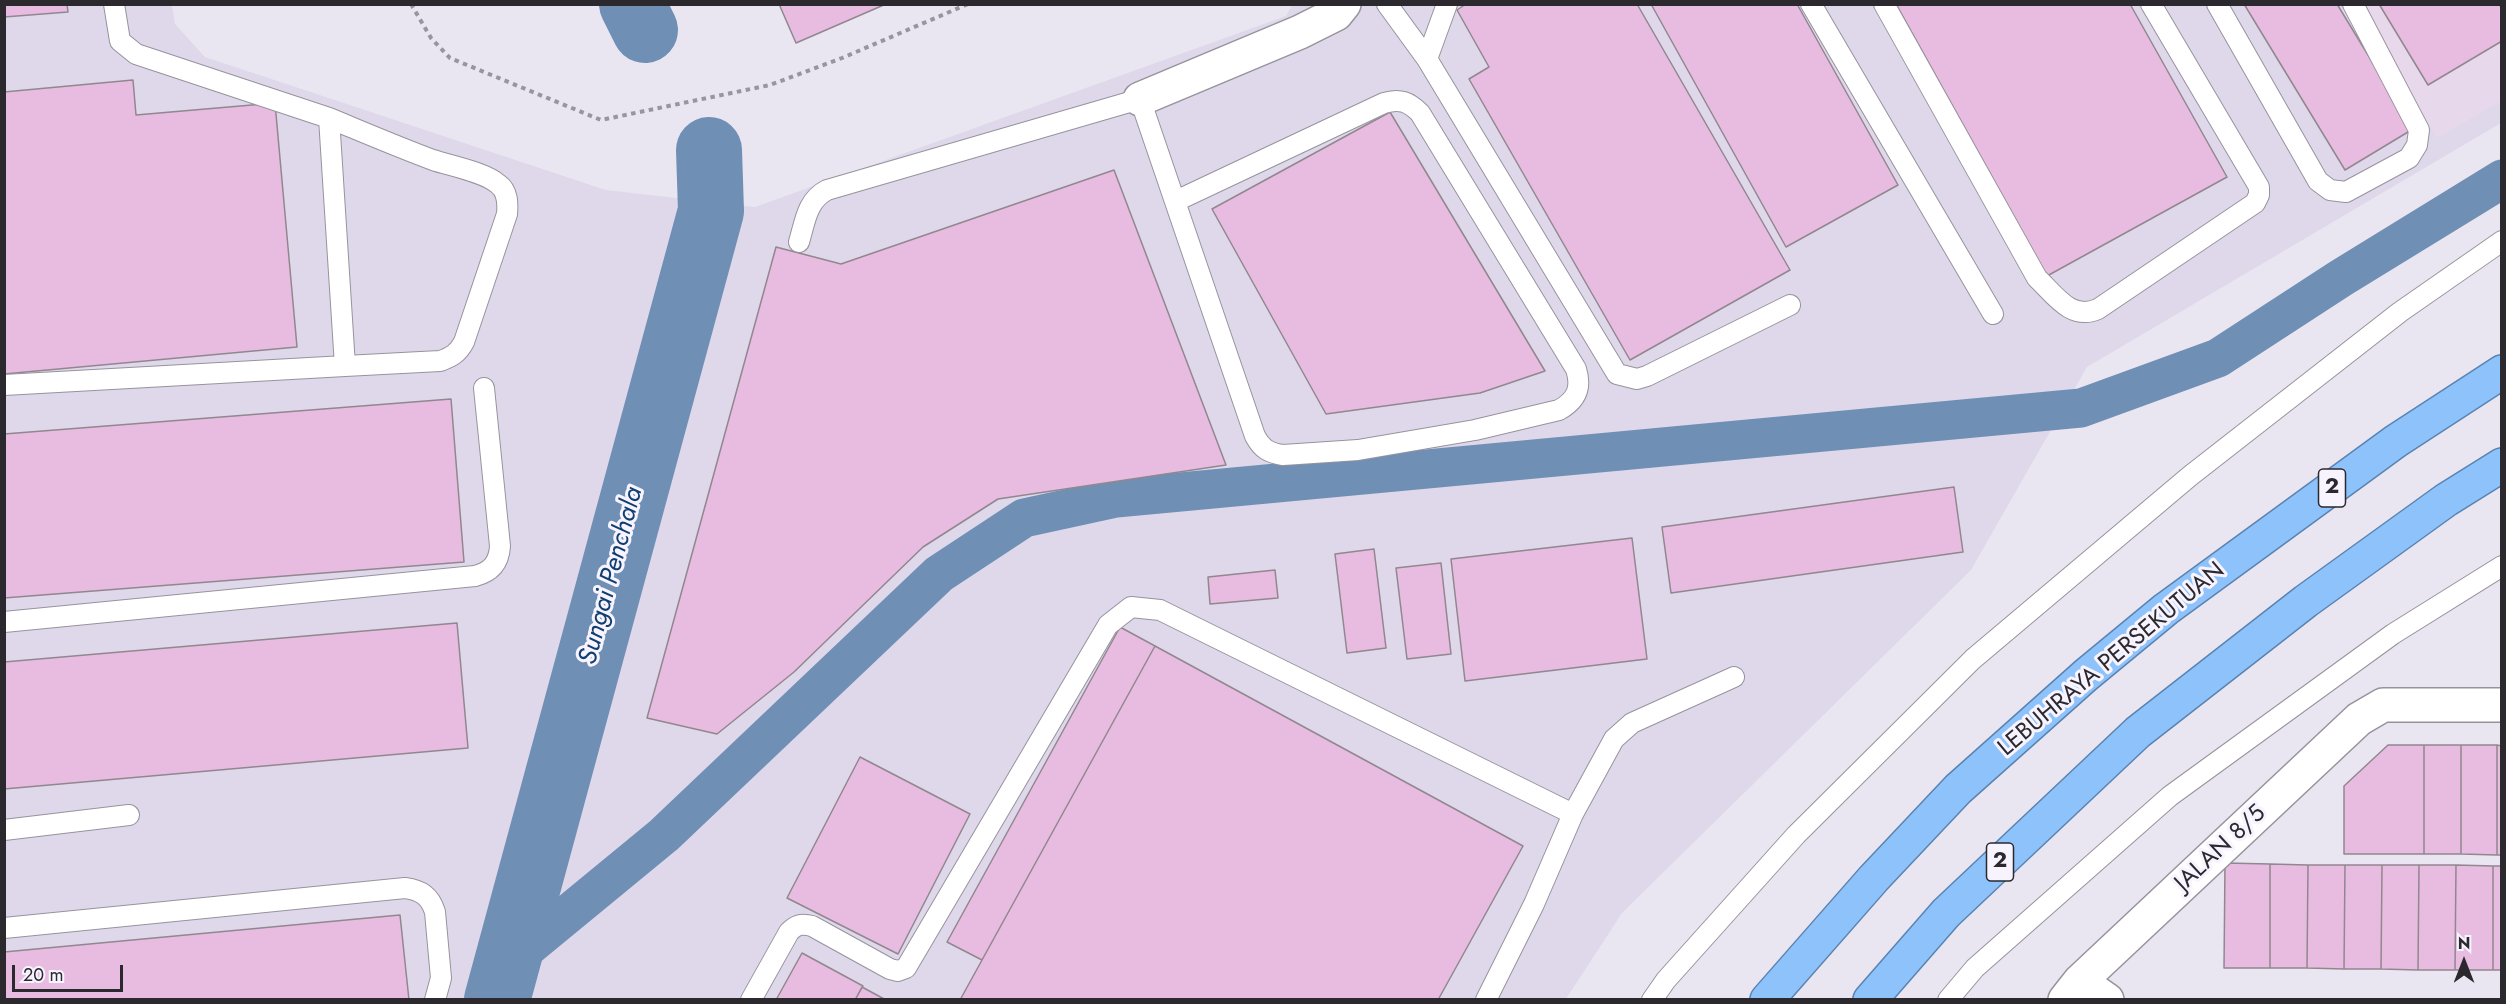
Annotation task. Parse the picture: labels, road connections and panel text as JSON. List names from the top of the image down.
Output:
{
  "streets": {
    "highway": ["2", "LEBUHRAYA PERSEKUTUAN"],
    "street": ["JALAN 8/5"]
  },
  "water": ["Sungai Penchala"],
  "scale_bar": "20 m",
  "north": "top"
}
